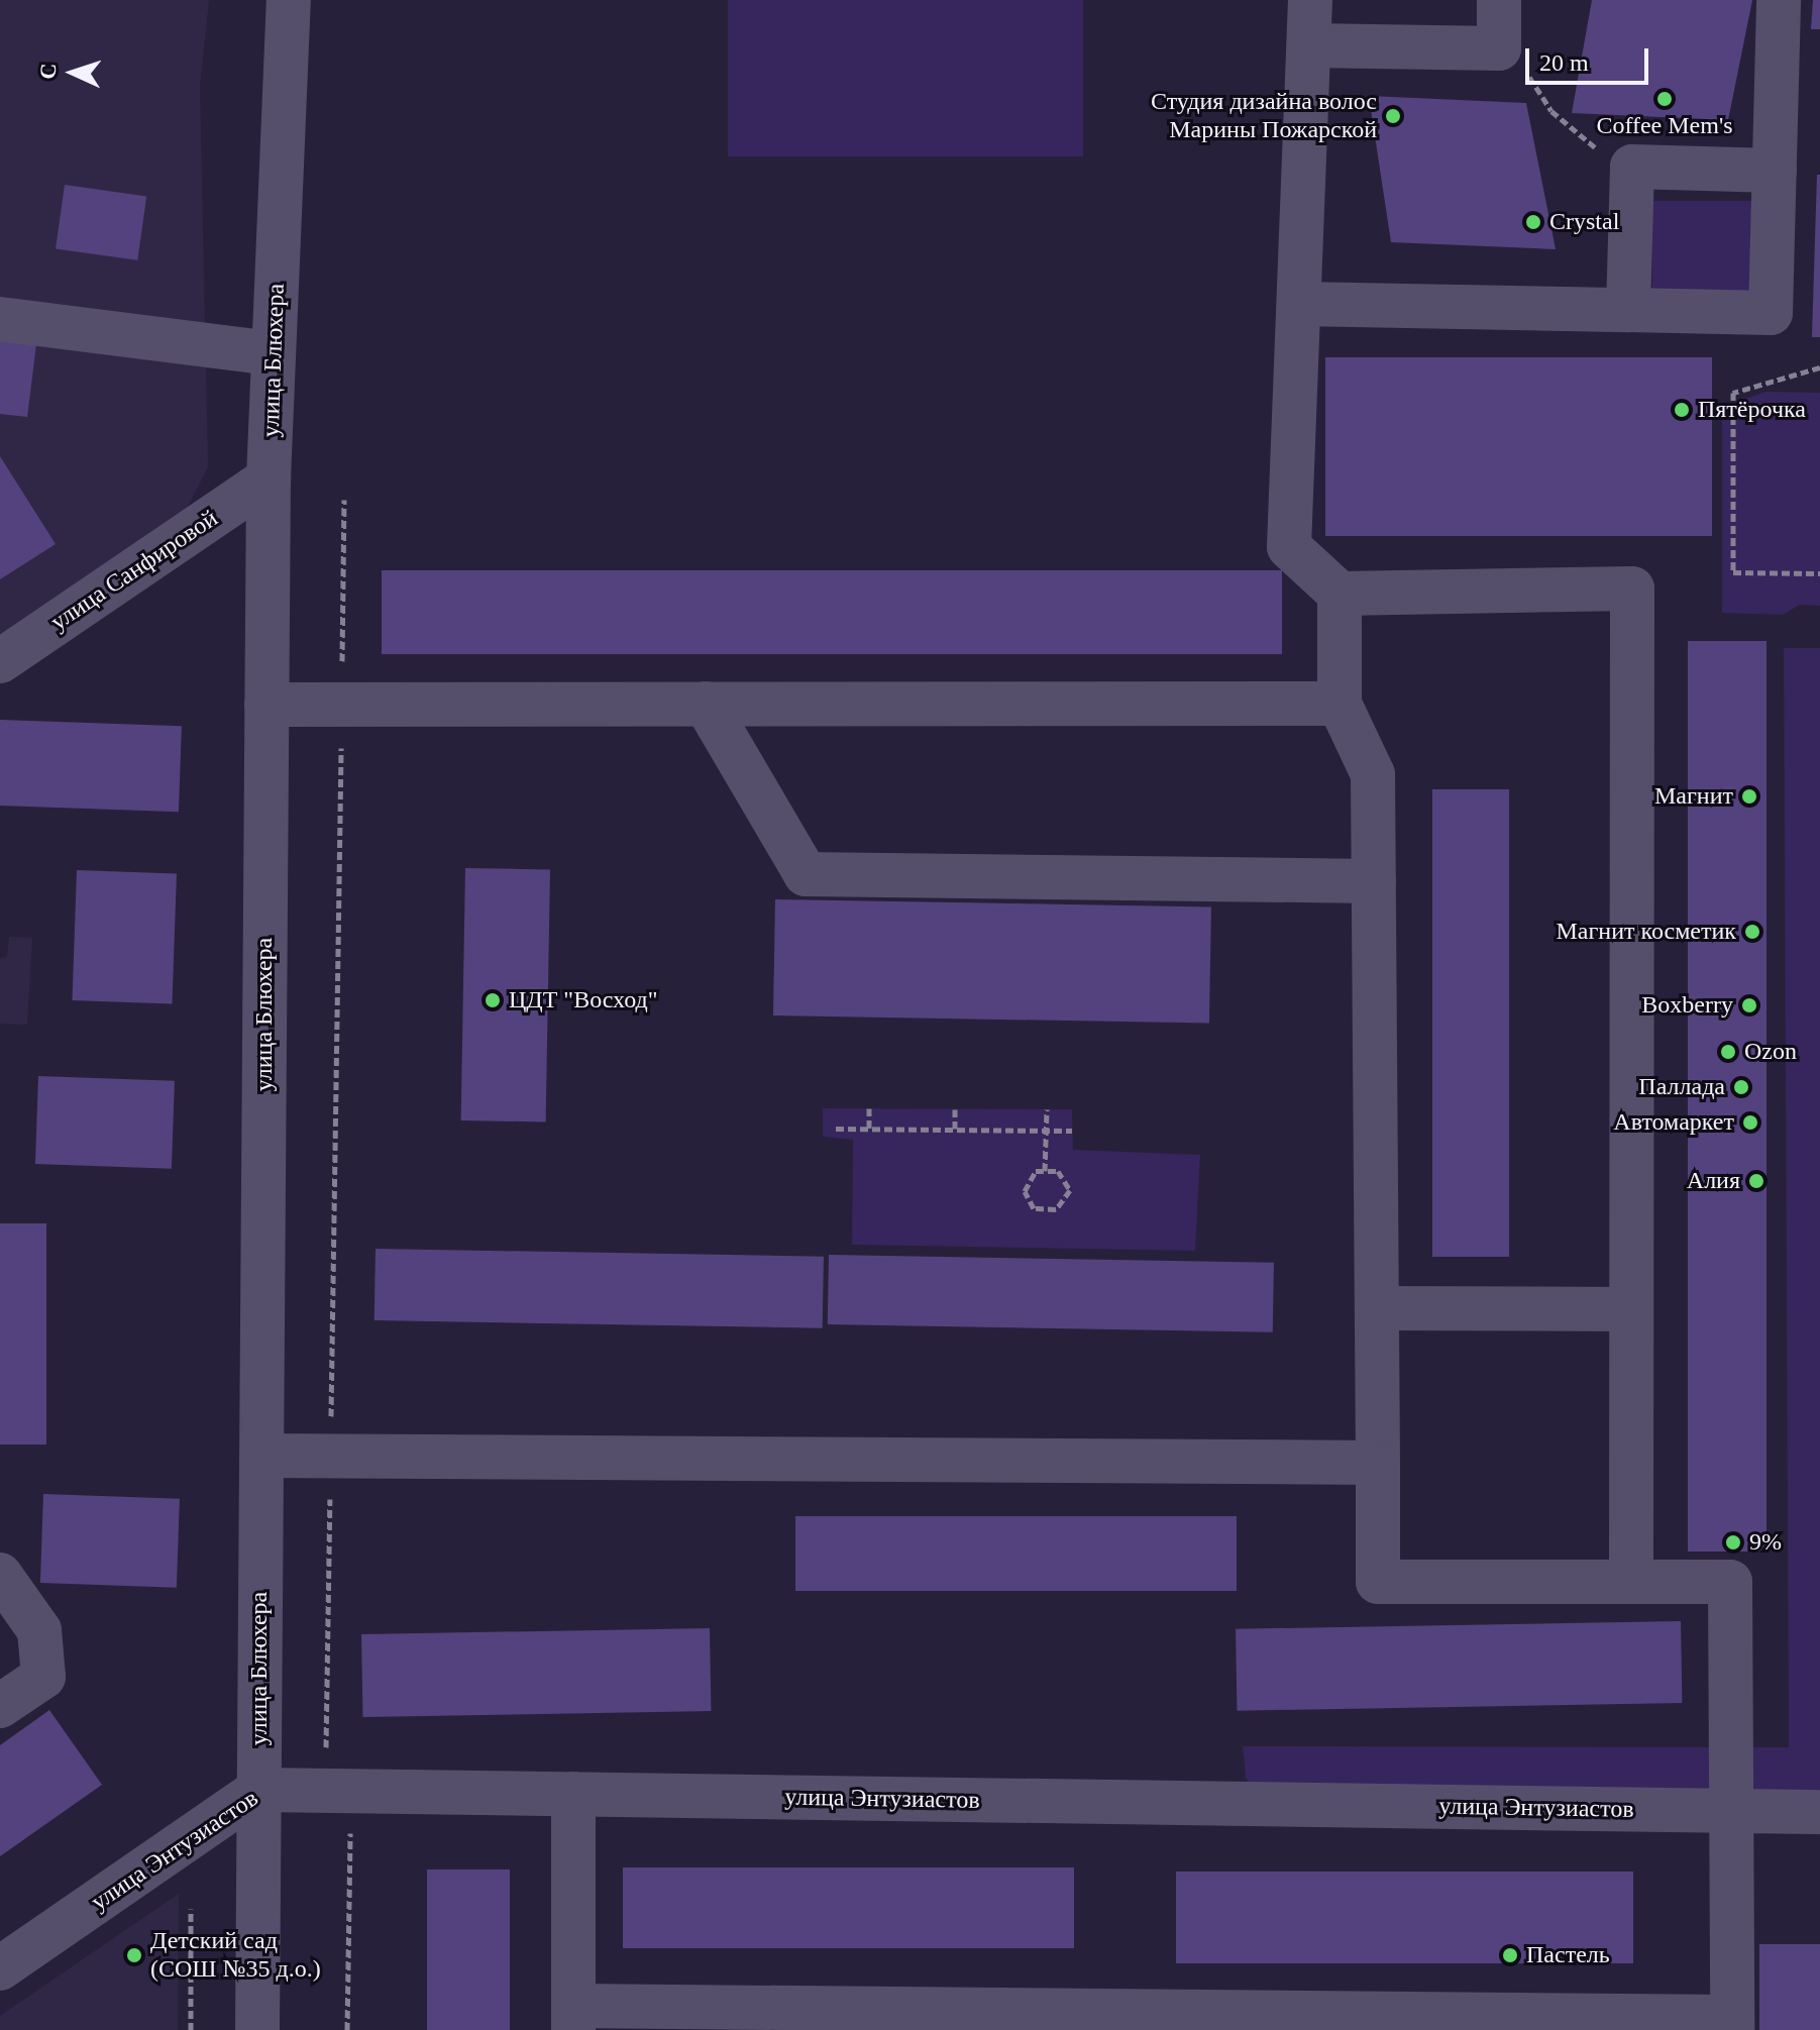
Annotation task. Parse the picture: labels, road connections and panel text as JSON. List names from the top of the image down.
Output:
{
  "streets": {
    "street": ["улица Блюхера", "улица Санфировой", "улица Энтузиастов"]
  },
  "crossings": [
    ["улица Блюхера", "улица Санфировой"],
    ["улица Блюхера", "улица Энтузиастов"]
  ],
  "places": [
    "Coffee Mem's",
    "Студия дизайна волос Марины Пожарской",
    "Crystal",
    "Пятёрочка",
    "Магнит",
    "Магнит косметик",
    "ЦДТ \"Восход\"",
    "Boxberry",
    "Ozon",
    "Паллада",
    "Автомаркет",
    "Алия",
    "9%",
    "Детский сад (СОШ №35 д.о.)",
    "Пастель"
  ],
  "scale_bar": "20 m",
  "north": "left"
}
